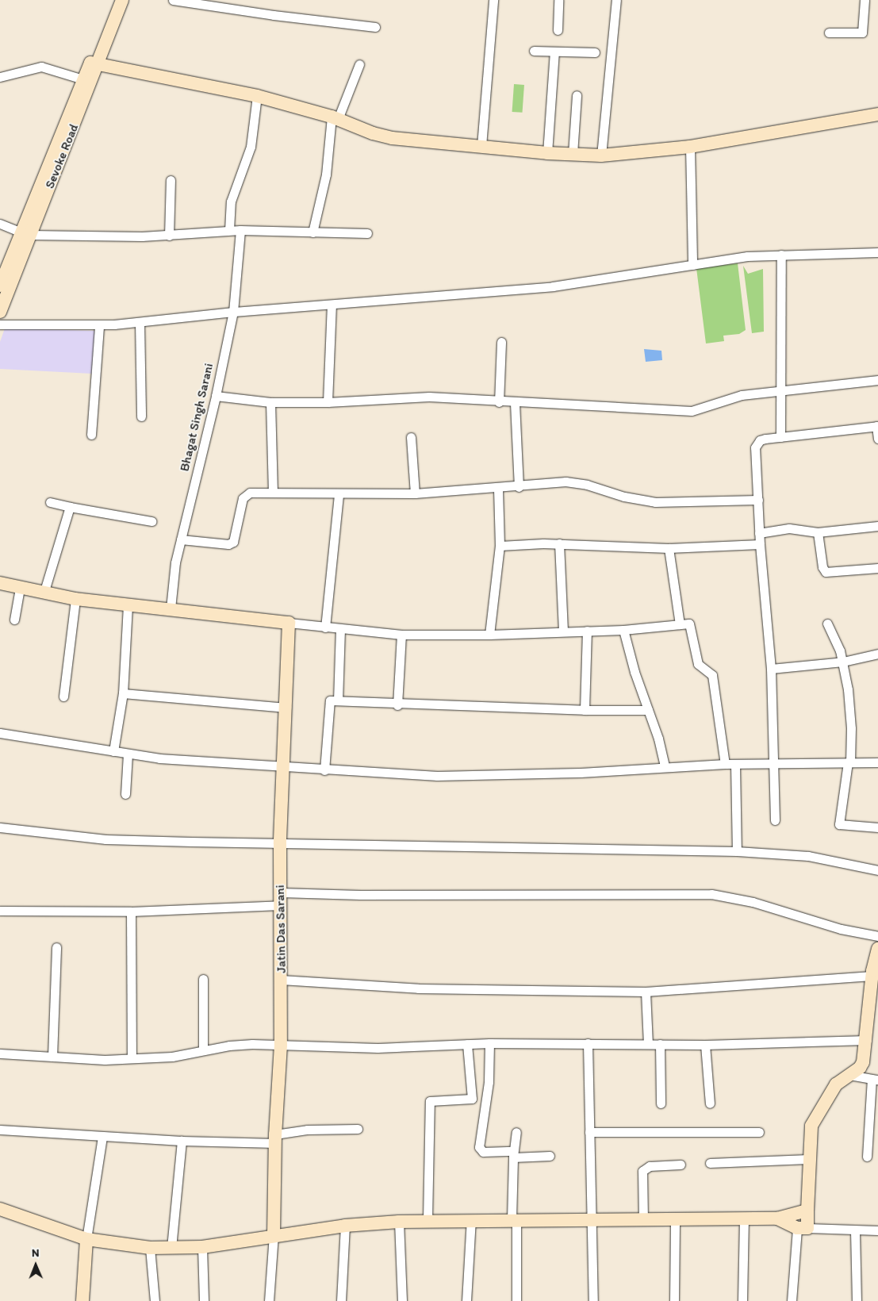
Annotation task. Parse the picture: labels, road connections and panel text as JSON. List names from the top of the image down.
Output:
{
  "streets": {
    "street": ["Sevoke Road", "Bhagat Singh Sarani", "Jatin Das Sarani"]
  },
  "north": "top"
}
